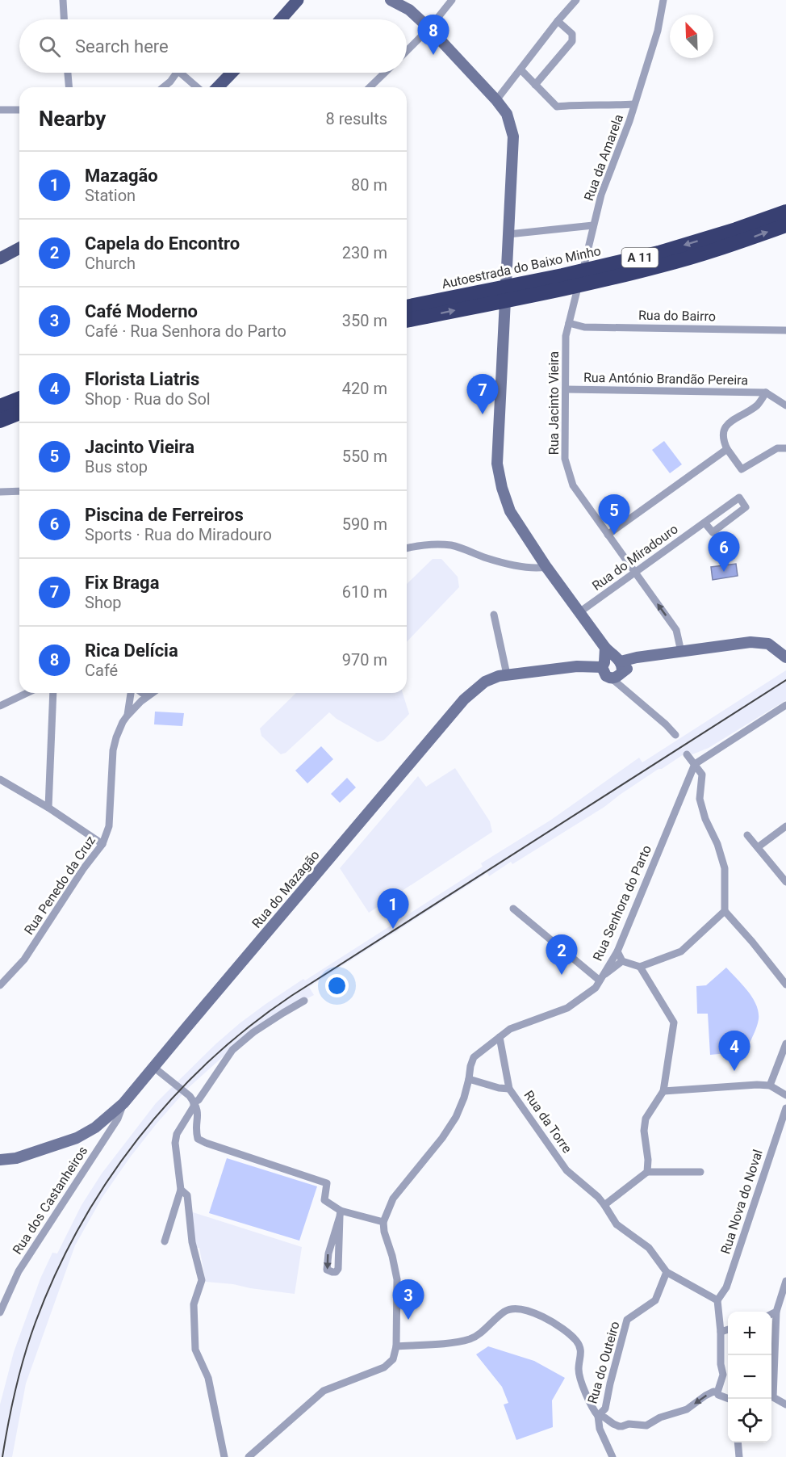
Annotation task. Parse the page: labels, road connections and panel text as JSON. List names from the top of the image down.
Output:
{
  "streets": {
    "highway": ["A 11", "Autoestrada do Baixo Minho"],
    "street": [
      "Rua da Amarela",
      "Rua do Bairro",
      "Rua António Brandão Pereira",
      "Rua Jacinto Vieira",
      "Rua do Miradouro",
      "Rua Penedo da Cruz",
      "Rua do Mazagão",
      "Rua Senhora do Parto",
      "Rua da Torre",
      "Rua dos Castanheiros",
      "Rua Nova do Noval",
      "Rua do Outeiro"
    ]
  },
  "crossings": [
    ["Rua da Amarela", "Rua do Bairro"],
    ["Rua da Amarela", "Rua Jacinto Vieira"],
    ["Rua do Bairro", "Rua Jacinto Vieira"],
    ["Rua António Brandão Pereira", "Rua Jacinto Vieira"],
    ["Rua Jacinto Vieira", "Rua do Miradouro"],
    ["Rua do Mazagão", "Rua dos Castanheiros"],
    ["Rua Senhora do Parto", "Rua da Torre"],
    ["Rua da Torre", "Rua do Outeiro"]
  ],
  "north": "top left",
  "page": {
    "pins": [
      "8",
      "7",
      "5",
      "6",
      "1",
      "2",
      "4",
      "3"
    ],
    "search": "Search here",
    "heading": ["Nearby", "8 results"],
    "list": [
      {
        "mark": "1",
        "name": "Mazagão",
        "note": "Station",
        "value": "80 m"
      },
      {
        "mark": "2",
        "name": "Capela do Encontro",
        "note": "Church",
        "value": "230 m"
      },
      {
        "mark": "3",
        "name": "Café Moderno",
        "note": "Café · Rua Senhora do Parto",
        "value": "350 m"
      },
      {
        "mark": "4",
        "name": "Florista Liatris",
        "note": "Shop · Rua do Sol",
        "value": "420 m"
      },
      {
        "mark": "5",
        "name": "Jacinto Vieira",
        "note": "Bus stop",
        "value": "550 m"
      },
      {
        "mark": "6",
        "name": "Piscina de Ferreiros",
        "note": "Sports · Rua do Miradouro",
        "value": "590 m"
      },
      {
        "mark": "7",
        "name": "Fix Braga",
        "note": "Shop",
        "value": "610 m"
      },
      {
        "mark": "8",
        "name": "Rica Delícia",
        "note": "Café",
        "value": "970 m"
      }
    ],
    "map_buttons": ["+", "−"]
  }
}
